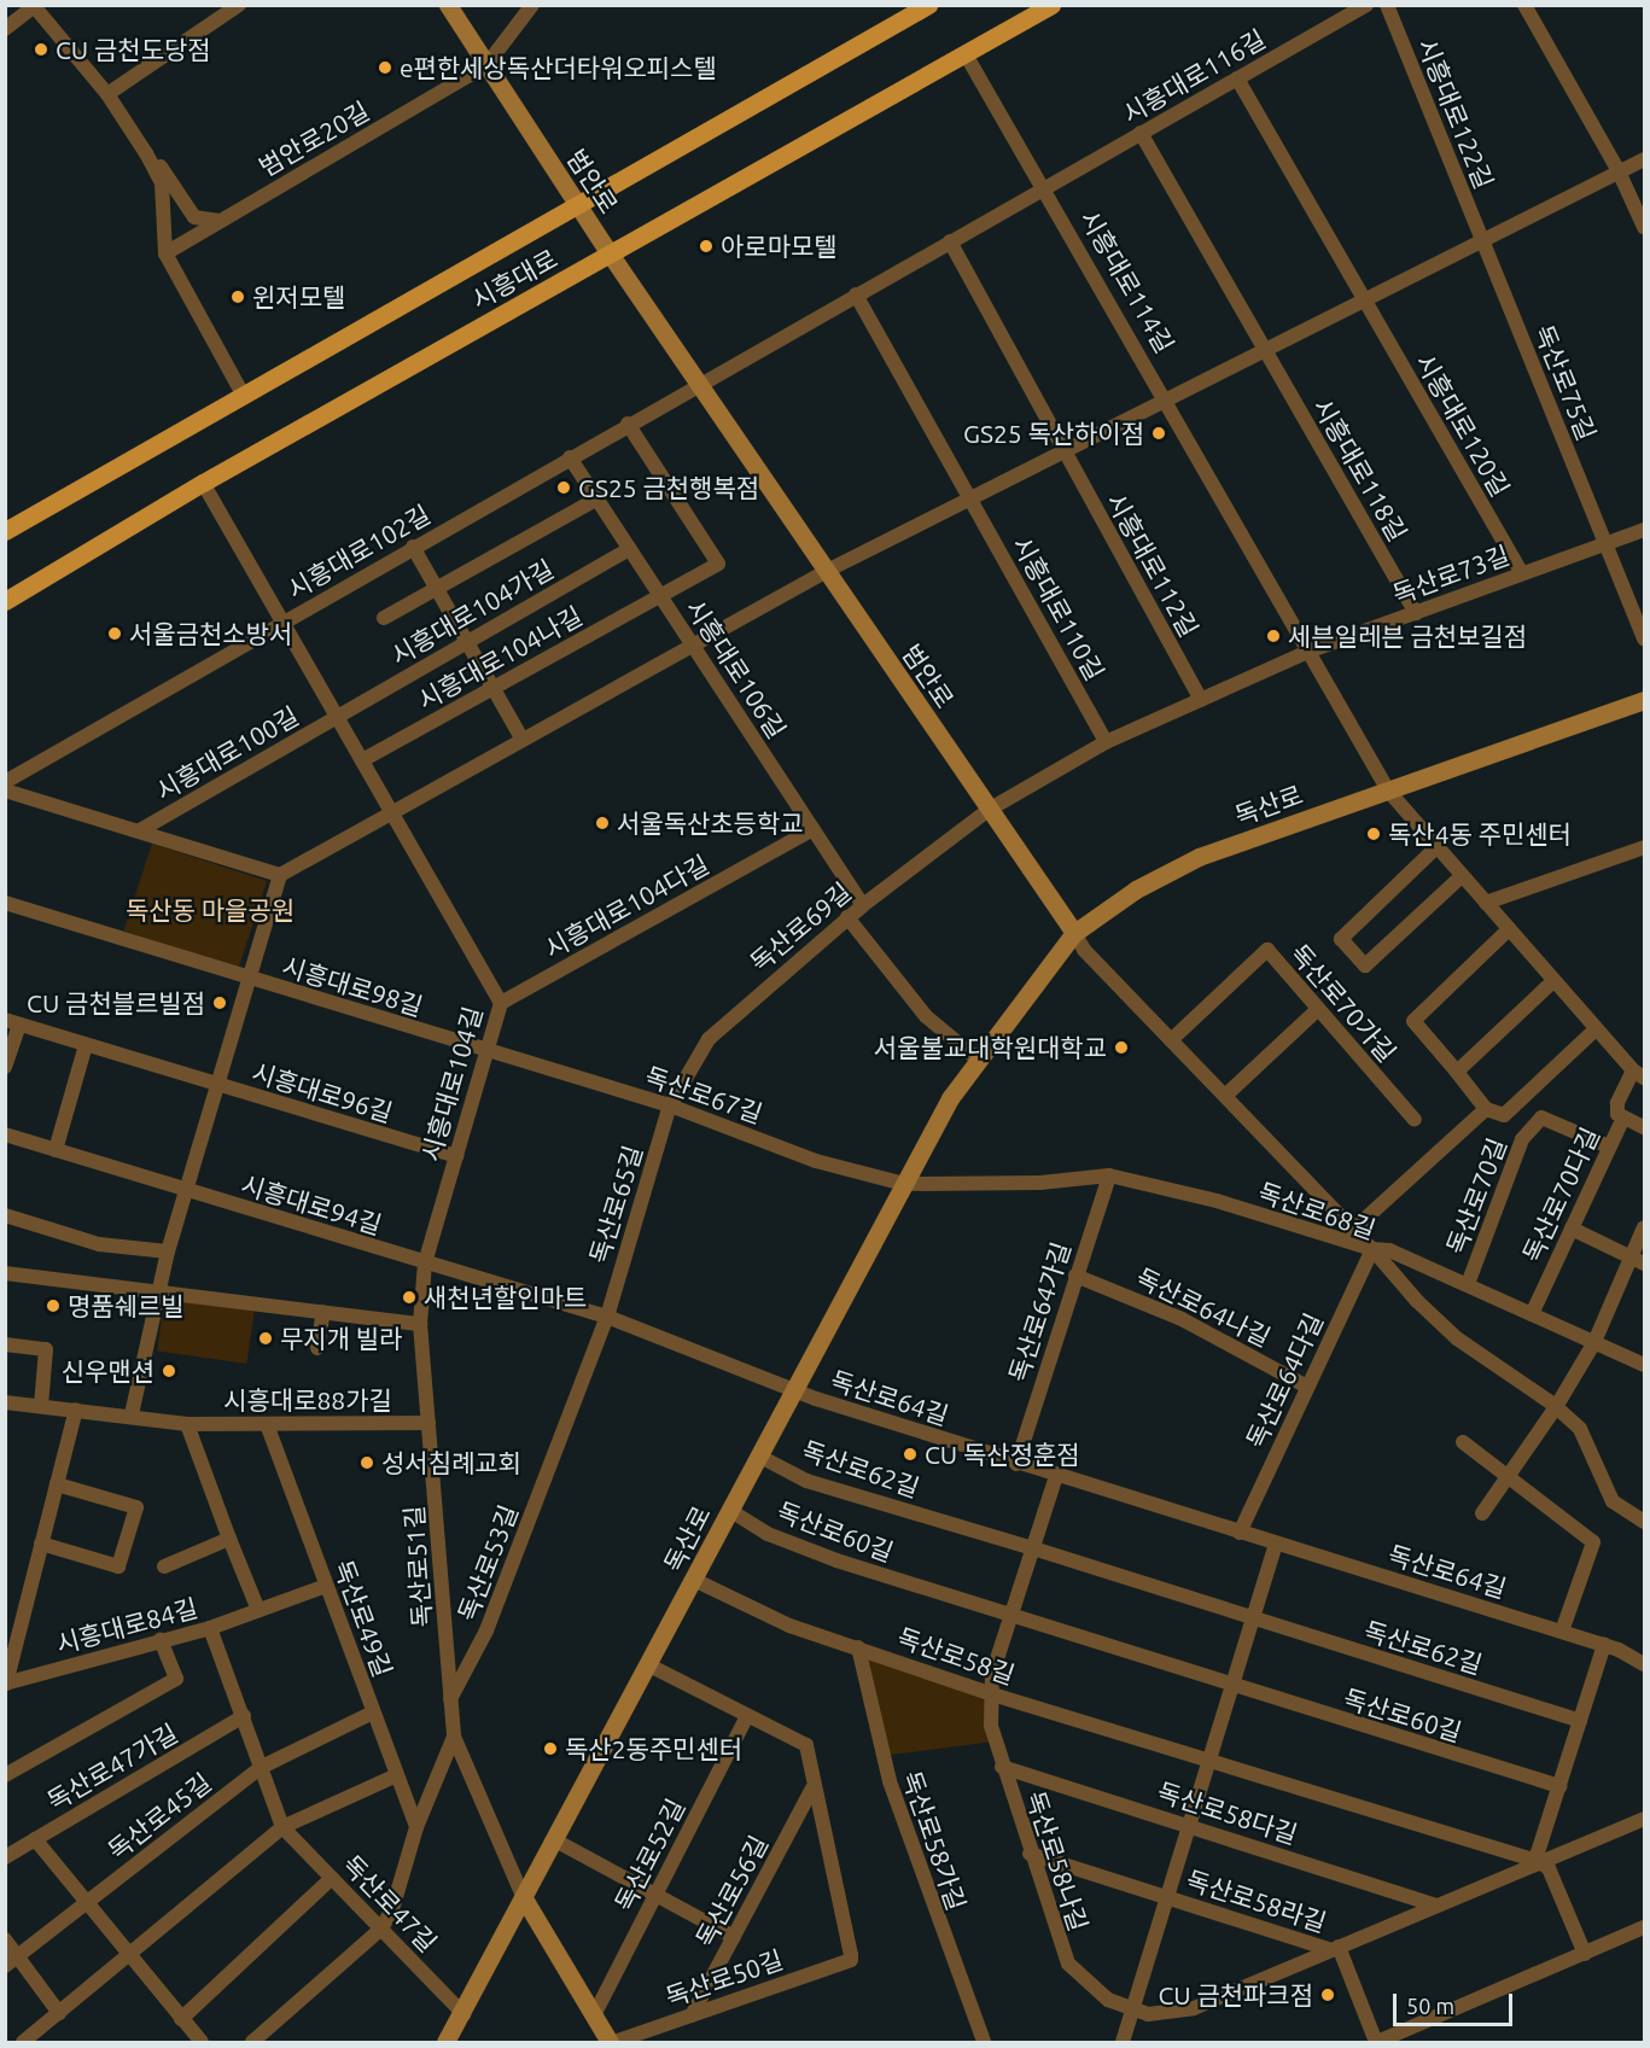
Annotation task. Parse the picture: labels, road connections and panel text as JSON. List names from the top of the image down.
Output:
{
  "streets": {
    "main road": [
      "범안로",
      "시흥대로",
      "독산로",
      "독산로50길"
    ],
    "street": [
      "시흥대로116길",
      "시흥대로122길",
      "범안로20길",
      "시흥대로114길",
      "독산로75길",
      "시흥대로120길",
      "시흥대로118길",
      "시흥대로102길",
      "시흥대로112길",
      "독산로73길",
      "시흥대로110길",
      "시흥대로104가길",
      "시흥대로104나길",
      "시흥대로106길",
      "시흥대로100길",
      "시흥대로104다길",
      "독산로69길",
      "시흥대로98길",
      "독산로70가길",
      "시흥대로104길",
      "시흥대로96길",
      "독산로67길",
      "독산로70다길",
      "독산로70길",
      "시흥대로94길",
      "독산로65길",
      "독산로68길",
      "독산로64나길",
      "독산로64가길",
      "독산로64다길",
      "독산로64길",
      "시흥대로88가길",
      "독산로62길",
      "독산로60길",
      "독산로53길",
      "독산로51길",
      "독산로49길",
      "시흥대로84길",
      "독산로58길",
      "독산로47가길",
      "독산로58다길",
      "독산로45길",
      "독산로58가길",
      "독산로52길",
      "독산로58나길",
      "독산로56길",
      "독산로58라길",
      "독산로47길"
    ]
  },
  "crossings": [
    ["시흥대로116길", "시흥대로114길"],
    ["시흥대로116길", "시흥대로120길"],
    ["시흥대로116길", "시흥대로118길"],
    ["시흥대로122길", "독산로75길"],
    ["범안로20길", "범안로"],
    ["범안로", "시흥대로"],
    ["범안로", "시흥대로102길"],
    ["범안로", "독산로"],
    ["범안로", "독산로69길"],
    ["시흥대로", "시흥대로114길"],
    ["시흥대로", "시흥대로104길"],
    ["독산로75길", "독산로73길"],
    ["시흥대로120길", "독산로73길"],
    ["시흥대로118길", "독산로73길"],
    ["시흥대로102길", "시흥대로104나길"],
    ["시흥대로102길", "시흥대로106길"],
    ["시흥대로102길", "시흥대로104길"],
    ["시흥대로112길", "독산로73길"],
    ["독산로73길", "시흥대로110길"],
    ["시흥대로104가길", "시흥대로106길"],
    ["시흥대로104가길", "시흥대로100길"],
    ["시흥대로104가길", "시흥대로104길"],
    ["시흥대로104나길", "시흥대로106길"],
    ["시흥대로104나길", "시흥대로104길"],
    ["시흥대로106길", "시흥대로104다길"],
    ["시흥대로106길", "독산로69길"],
    ["시흥대로100길", "시흥대로98길"],
    ["시흥대로100길", "시흥대로104길"],
    ["독산로", "독산로67길"],
    ["독산로", "독산로68길"],
    ["독산로", "독산로64길"],
    ["독산로", "독산로62길"],
    ["독산로", "독산로60길"],
    ["독산로", "독산로51길"],
    ["독산로", "독산로58길"],
    ["독산로", "독산로47길"],
    ["독산로", "독산로50길"],
    ["시흥대로104다길", "시흥대로104길"],
    ["독산로69길", "독산로67길"],
    ["독산로69길", "독산로65길"],
    ["시흥대로98길", "시흥대로104길"],
    ["시흥대로98길", "시흥대로96길"],
    ["시흥대로98길", "독산로67길"],
    ["시흥대로104길", "시흥대로96길"],
    ["시흥대로104길", "독산로67길"],
    ["시흥대로104길", "시흥대로94길"],
    ["시흥대로104길", "독산로51길"],
    ["독산로67길", "독산로65길"],
    ["독산로67길", "독산로68길"],
    ["독산로70다길", "독산로70길"],
    ["독산로70길", "독산로68길"],
    ["독산로70길", "독산로64다길"],
    ["시흥대로94길", "독산로51길"],
    ["독산로65길", "독산로53길"],
    ["독산로68길", "독산로64가길"],
    ["독산로68길", "독산로64다길"],
    ["독산로64나길", "독산로64가길"],
    ["독산로64나길", "독산로64다길"],
    ["독산로64가길", "독산로64길"],
    ["독산로64다길", "독산로64길"],
    ["시흥대로88가길", "독산로51길"],
    ["시흥대로88가길", "독산로49길"],
    ["시흥대로88가길", "시흥대로84길"],
    ["독산로53길", "독산로51길"],
    ["독산로51길", "독산로49길"],
    ["독산로51길", "독산로47길"],
    ["독산로51길", "독산로50길"],
    ["독산로49길", "시흥대로84길"],
    ["시흥대로84길", "독산로47길"],
    ["독산로58길", "독산로58가길"],
    ["독산로58길", "독산로58나길"],
    ["독산로47가길", "독산로47길"],
    ["독산로58다길", "독산로58나길"],
    ["독산로58다길", "독산로58라길"],
    ["독산로45길", "독산로47길"],
    ["독산로52길", "독산로50길"],
    ["독산로58나길", "독산로58라길"],
    ["독산로56길", "독산로50길"]
  ],
  "parks": ["독산동 마을공원"],
  "places": [
    "CU 금천도당점",
    "e편한세상독산더타워오피스텔",
    "아로마모텔",
    "윈저모텔",
    "GS25 독산하이점",
    "GS25 금천행복점",
    "서울금천소방서",
    "세븐일레븐 금천보길점",
    "서울독산초등학교",
    "독산4동 주민센터",
    "CU 금천블르빌점",
    "서울불교대학원대학교",
    "새천년할인마트",
    "명품쉐르빌",
    "무지개 빌라",
    "신우맨션",
    "CU 독산정훈점",
    "성서침례교회",
    "독산2동주민센터",
    "CU 금천파크점"
  ],
  "scale_bar": "50 m"
}
